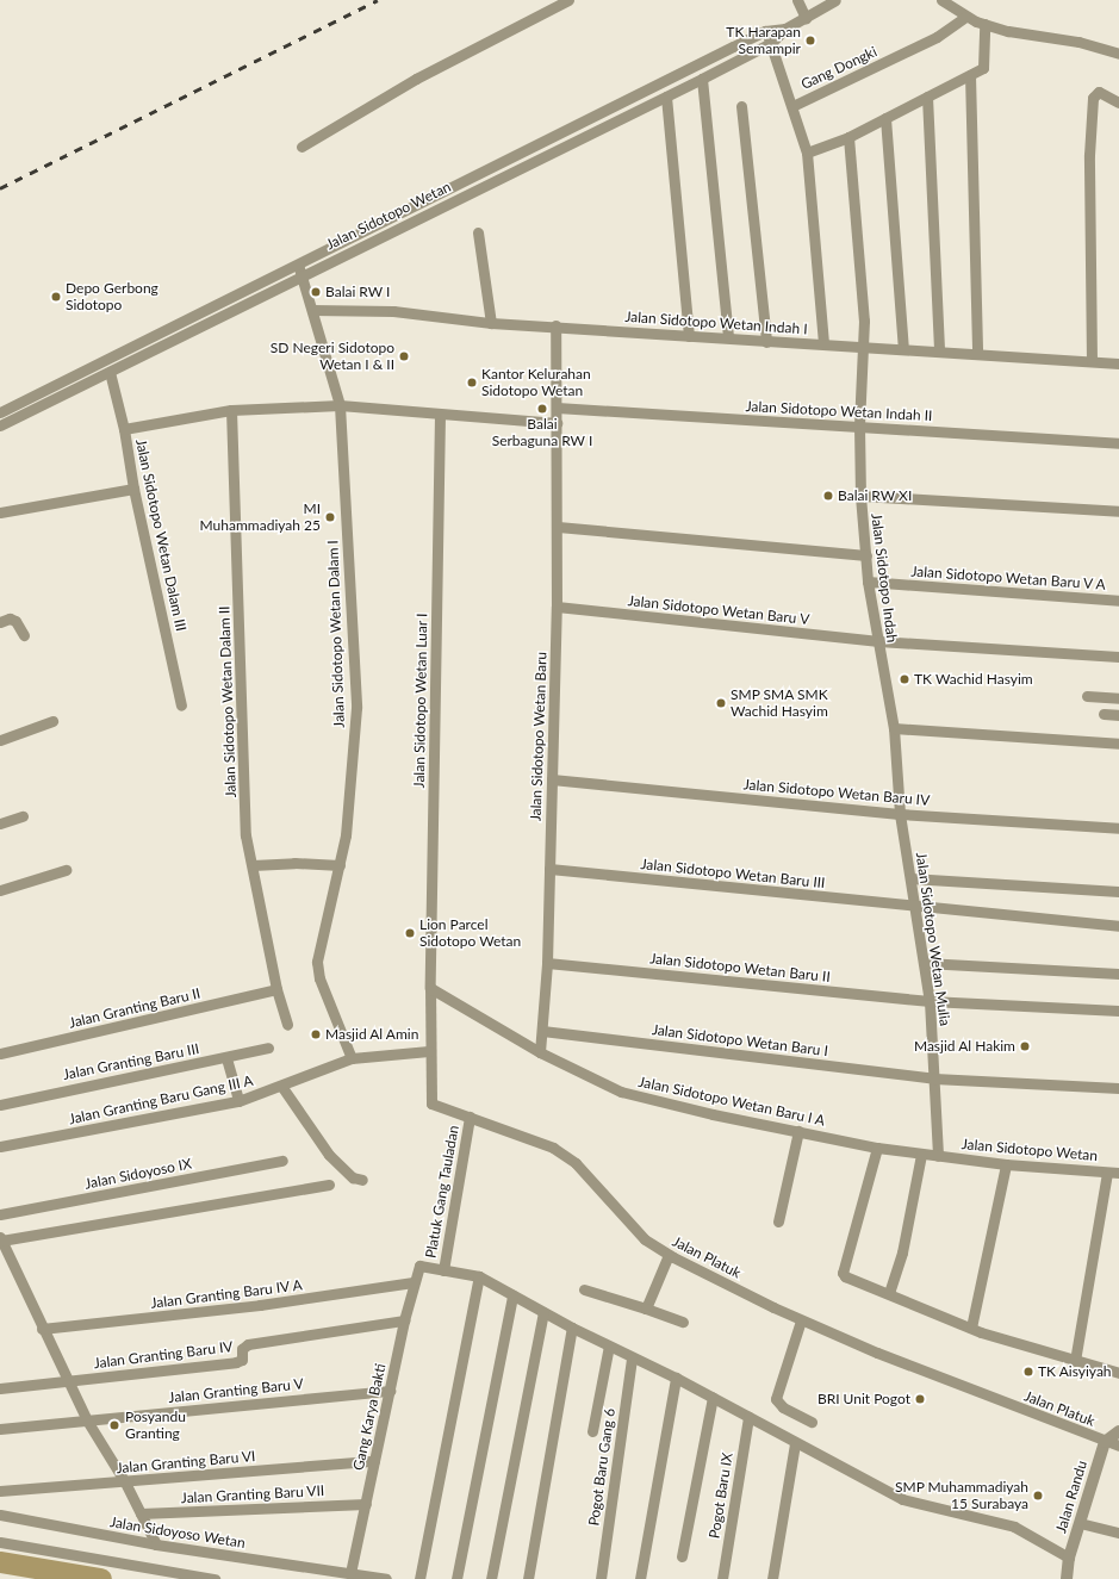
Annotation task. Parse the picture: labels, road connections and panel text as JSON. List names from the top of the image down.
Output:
{
  "streets": {
    "street": [
      "Gang Dongki",
      "Jalan Sidotopo Wetan",
      "Jalan Sidotopo Wetan Indah I",
      "Jalan Sidotopo Wetan Indah II",
      "Jalan Sidotopo Wetan Dalam III",
      "Jalan Sidotopo Indah",
      "Jalan Sidotopo Wetan Baru V A",
      "Jalan Sidotopo Wetan Baru V",
      "Jalan Sidotopo Wetan Dalam I",
      "Jalan Sidotopo Wetan Luar I",
      "Jalan Sidotopo Wetan Dalam II",
      "Jalan Sidotopo Wetan Baru",
      "Jalan Sidotopo Wetan Baru IV",
      "Jalan Sidotopo Wetan Baru III",
      "Jalan Sidotopo Wetan Mulia",
      "Jalan Sidotopo Wetan Baru II",
      "Jalan Granting Baru II",
      "Jalan Sidotopo Wetan Baru I",
      "Jalan Granting Baru III",
      "Jalan Granting Baru Gang III A",
      "Jalan Sidotopo Wetan Baru I A",
      "Jalan Sidoyoso IX",
      "Platuk Gang Tauladan",
      "Jalan Platuk",
      "Jalan Granting Baru IV A",
      "Jalan Granting Baru IV",
      "Jalan Granting Baru V",
      "Gang Karya Bakti",
      "Jalan Granting Baru VI",
      "Pogot Baru Gang 6",
      "Jalan Granting Baru VII",
      "Pogot Baru IX",
      "Jalan Randu",
      "Jalan Sidoyoso Wetan"
    ]
  },
  "crossings": [
    ["Gang Dongki", "Jalan Sidotopo Wetan"],
    ["Jalan Sidotopo Wetan", "Jalan Sidotopo Wetan Dalam III"],
    ["Jalan Sidotopo Wetan", "Jalan Sidotopo Wetan Dalam I"],
    ["Jalan Sidotopo Wetan", "Jalan Sidotopo Wetan Mulia"],
    ["Jalan Sidotopo Wetan", "Jalan Sidotopo Wetan Baru I A"],
    ["Jalan Sidotopo Wetan Indah I", "Jalan Sidotopo Indah"],
    ["Jalan Sidotopo Wetan Indah I", "Jalan Sidotopo Wetan Dalam I"],
    ["Jalan Sidotopo Wetan Indah I", "Jalan Sidotopo Wetan Baru"],
    ["Jalan Sidotopo Wetan Indah II", "Jalan Sidotopo Indah"],
    ["Jalan Sidotopo Wetan Indah II", "Jalan Sidotopo Wetan Baru"],
    ["Jalan Sidotopo Indah", "Jalan Sidotopo Wetan Baru V A"],
    ["Jalan Sidotopo Indah", "Jalan Sidotopo Wetan Baru V"],
    ["Jalan Sidotopo Indah", "Jalan Sidotopo Wetan Baru IV"],
    ["Jalan Sidotopo Indah", "Jalan Sidotopo Wetan Mulia"],
    ["Jalan Sidotopo Wetan Baru V", "Jalan Sidotopo Wetan Baru"],
    ["Jalan Sidotopo Wetan Dalam I", "Jalan Granting Baru Gang III A"],
    ["Jalan Sidotopo Wetan Luar I", "Jalan Sidotopo Wetan Baru I A"],
    ["Jalan Sidotopo Wetan Luar I", "Jalan Platuk"],
    ["Jalan Sidotopo Wetan Dalam II", "Jalan Granting Baru II"],
    ["Jalan Sidotopo Wetan Baru", "Jalan Sidotopo Wetan Baru IV"],
    ["Jalan Sidotopo Wetan Baru", "Jalan Sidotopo Wetan Baru III"],
    ["Jalan Sidotopo Wetan Baru", "Jalan Sidotopo Wetan Baru II"],
    ["Jalan Sidotopo Wetan Baru", "Jalan Sidotopo Wetan Baru I"],
    ["Jalan Sidotopo Wetan Baru", "Jalan Sidotopo Wetan Baru I A"],
    ["Jalan Sidotopo Wetan Baru IV", "Jalan Sidotopo Wetan Mulia"],
    ["Jalan Sidotopo Wetan Baru III", "Jalan Sidotopo Wetan Mulia"],
    ["Jalan Sidotopo Wetan Mulia", "Jalan Sidotopo Wetan Baru II"],
    ["Jalan Sidotopo Wetan Mulia", "Jalan Sidotopo Wetan Baru I"],
    ["Jalan Sidotopo Wetan Mulia", "Jalan Sidotopo Wetan Baru I A"],
    ["Jalan Granting Baru Gang III A", "Jalan Platuk"],
    ["Jalan Sidotopo Wetan Baru I A", "Jalan Platuk"],
    ["Platuk Gang Tauladan", "Jalan Platuk"],
    ["Platuk Gang Tauladan", "Gang Karya Bakti"],
    ["Jalan Platuk", "Jalan Randu"],
    ["Jalan Granting Baru IV A", "Gang Karya Bakti"],
    ["Jalan Granting Baru IV", "Gang Karya Bakti"],
    ["Jalan Granting Baru V", "Gang Karya Bakti"],
    ["Gang Karya Bakti", "Jalan Granting Baru VI"],
    ["Gang Karya Bakti", "Jalan Granting Baru VII"],
    ["Gang Karya Bakti", "Jalan Sidoyoso Wetan"]
  ],
  "places": [
    "TK Harapan Semampir",
    "Balai RW I",
    "Depo Gerbong Sidotopo",
    "SD Negeri Sidotopo Wetan I & II",
    "Kantor Kelurahan Sidotopo Wetan",
    "Balai Serbaguna RW I",
    "Balai RW XI",
    "MI Muhammadiyah 25",
    "TK Wachid Hasyim",
    "SMP SMA SMK Wachid Hasyim",
    "Lion Parcel Sidotopo Wetan",
    "Masjid Al Amin",
    "Masjid Al Hakim",
    "TK Aisyiyah",
    "BRI Unit Pogot",
    "Posyandu Granting",
    "SMP Muhammadiyah 15 Surabaya"
  ]
}
